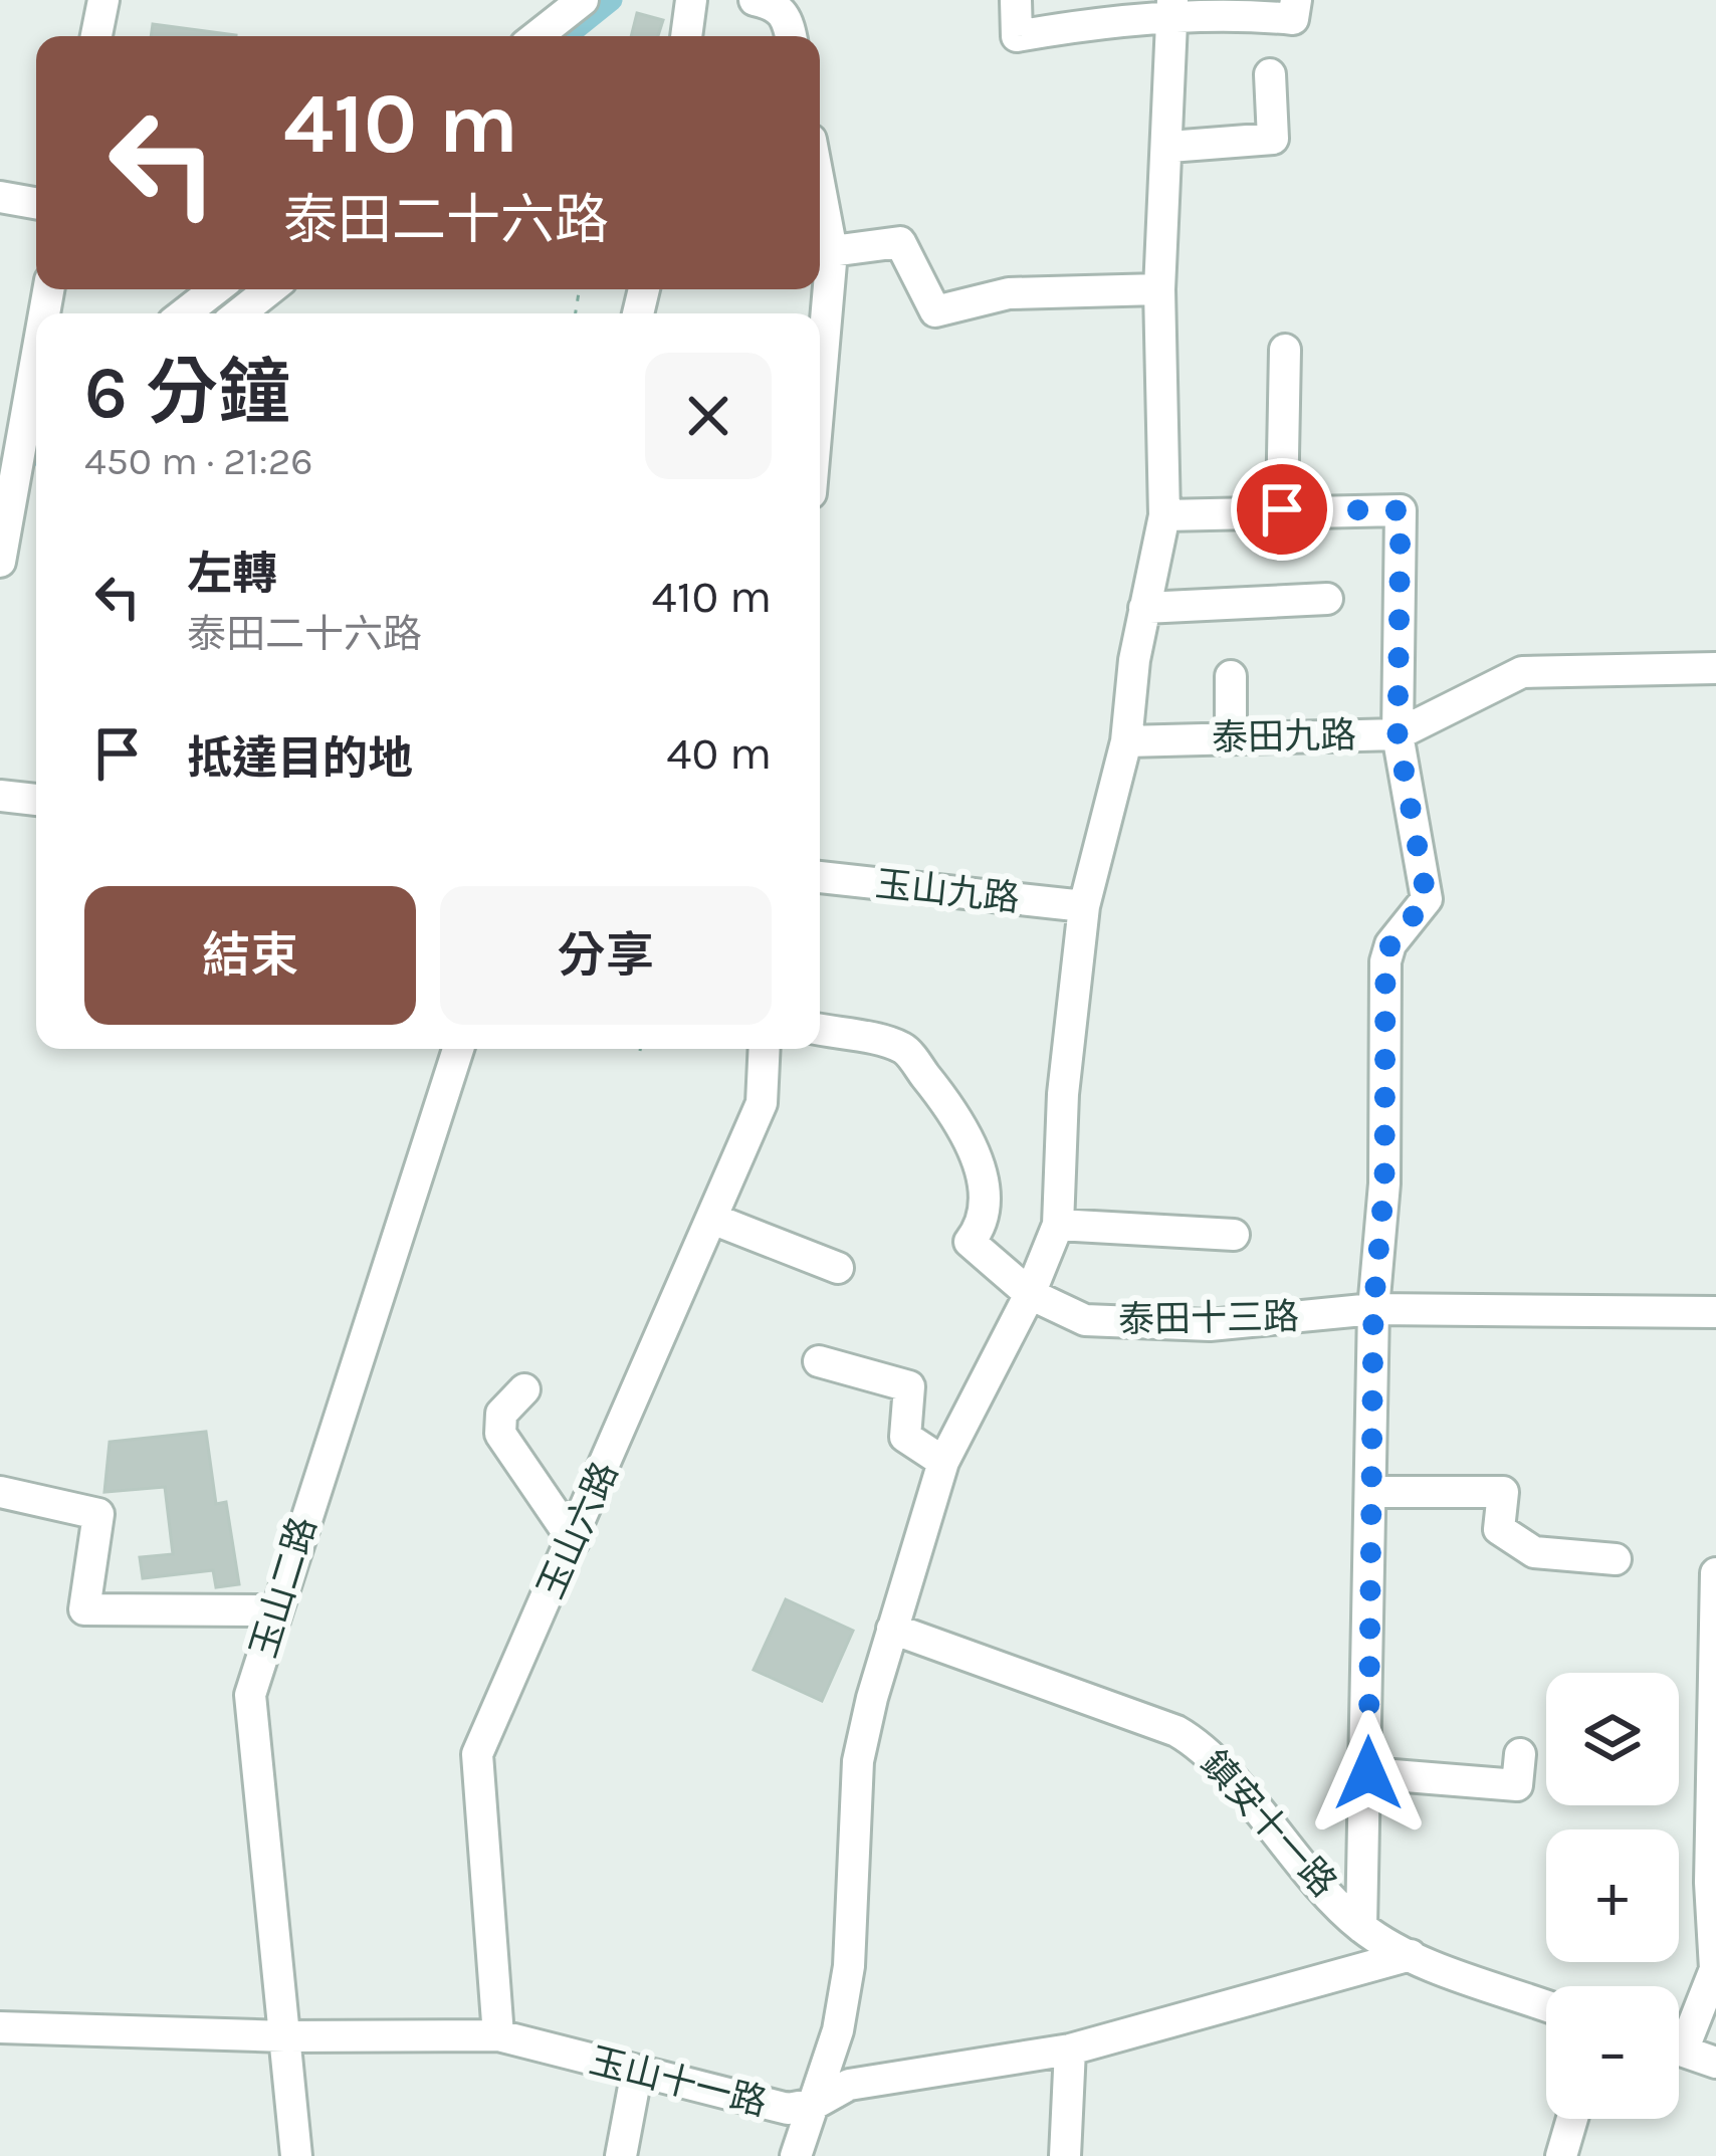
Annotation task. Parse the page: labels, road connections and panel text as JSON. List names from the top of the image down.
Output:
{
  "streets": {
    "street": [
      "泰田九路",
      "玉山九路",
      "泰田十三路",
      "玉山六路",
      "玉山二路",
      "鎮安十一路",
      "玉山十一路"
    ]
  },
  "crossings": [
    ["玉山六路", "玉山十一路"],
    ["玉山二路", "玉山十一路"],
    ["鎮安十一路", "玉山十一路"]
  ],
  "page": {
    "turn": ["410 m", "泰田二十六路"],
    "heading": ["6 分鐘", "450 m · 21:26"],
    "list": [
      {
        "name": "左轉",
        "note": "泰田二十六路",
        "value": "410 m"
      },
      {
        "name": "抵達目的地",
        "value": "40 m"
      }
    ],
    "buttons": ["結束", "分享"],
    "map_buttons": ["+", "−"]
  }
}
